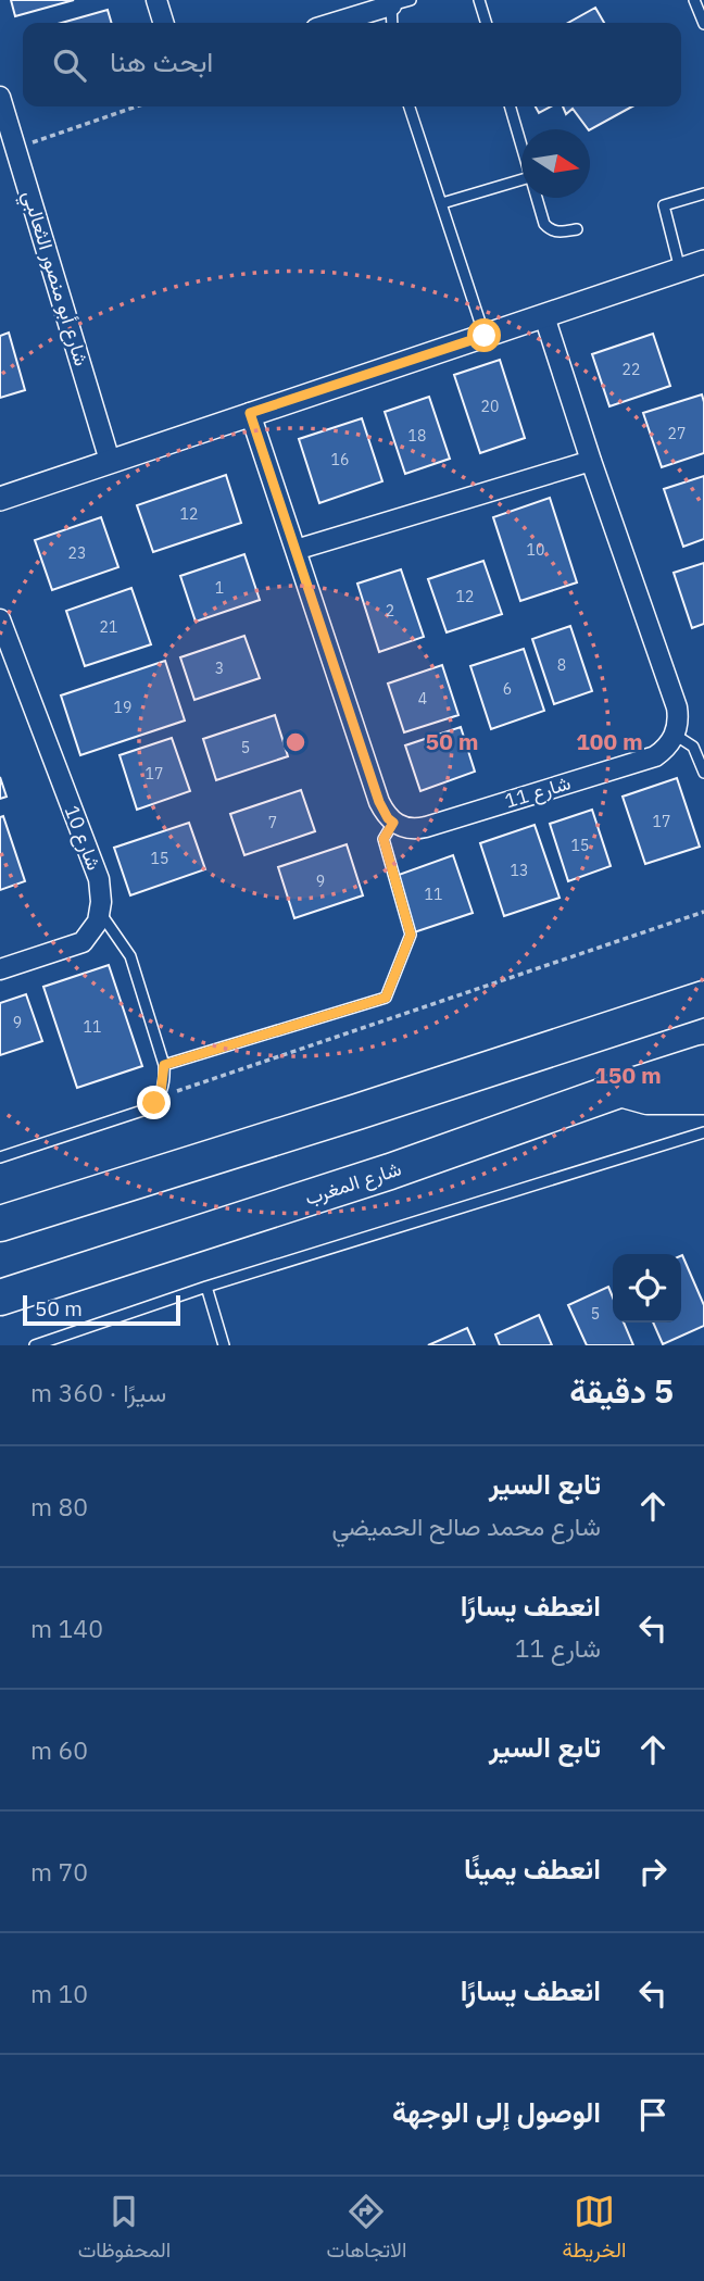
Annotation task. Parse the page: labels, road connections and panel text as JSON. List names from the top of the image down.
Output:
{
  "streets": {
    "highway": ["شارع المغرب"],
    "street": ["شارع أبو منصور الثعالبي", "شارع 11", "شارع 10"]
  },
  "house_numbers": [
    "22",
    "20",
    "27",
    "18",
    "16",
    "12",
    "10",
    "23",
    "1",
    "12",
    "2",
    "21",
    "8",
    "3",
    "6",
    "4",
    "19",
    "5",
    "17",
    "17",
    "7",
    "15",
    "15",
    "13",
    "9",
    "11",
    "9",
    "11",
    "5"
  ],
  "scale_bar": "50 m",
  "north": "right",
  "page": {
    "search": "ابحث هنا",
    "scale": "50 m",
    "heading": ["5 دقيقة", "سيرًا · 360 m"],
    "list": [
      ["تابع السير", "شارع محمد صالح الحميضي", "80 m"],
      ["انعطف يسارًا", "شارع 11", "140 m"],
      ["تابع السير", "60 m"],
      ["انعطف يمينًا", "70 m"],
      ["انعطف يسارًا", "10 m"],
      "الوصول إلى الوجهة"
    ],
    "nav": ["الخريطة", "الاتجاهات", "المحفوظات"]
  },
  "rings": ["50 m", "100 m", "150 m"]
}
